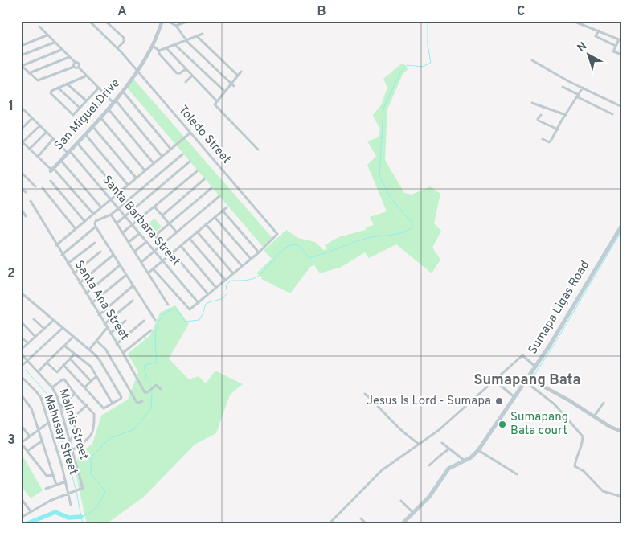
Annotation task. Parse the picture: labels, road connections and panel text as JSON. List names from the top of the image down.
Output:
{
  "streets": {
    "main road": ["Sumapa Ligas Road"],
    "street": [
      "San Miguel Drive",
      "Toledo Street",
      "Santa Barbara Street",
      "Santa Ana Street",
      "Malinis Street",
      "Mahusay Street"
    ]
  },
  "crossings": [
    ["San Miguel Drive", "Toledo Street"],
    ["San Miguel Drive", "Santa Barbara Street"],
    ["Malinis Street", "Mahusay Street"]
  ],
  "districts": ["Sumapang Bata"],
  "places": ["Jesus Is Lord - Sumapa", "Sumapang Bata court"],
  "north": "top left",
  "grid": {
    "columns": ["A", "B", "C"],
    "rows": ["1", "2", "3"]
  }
}
